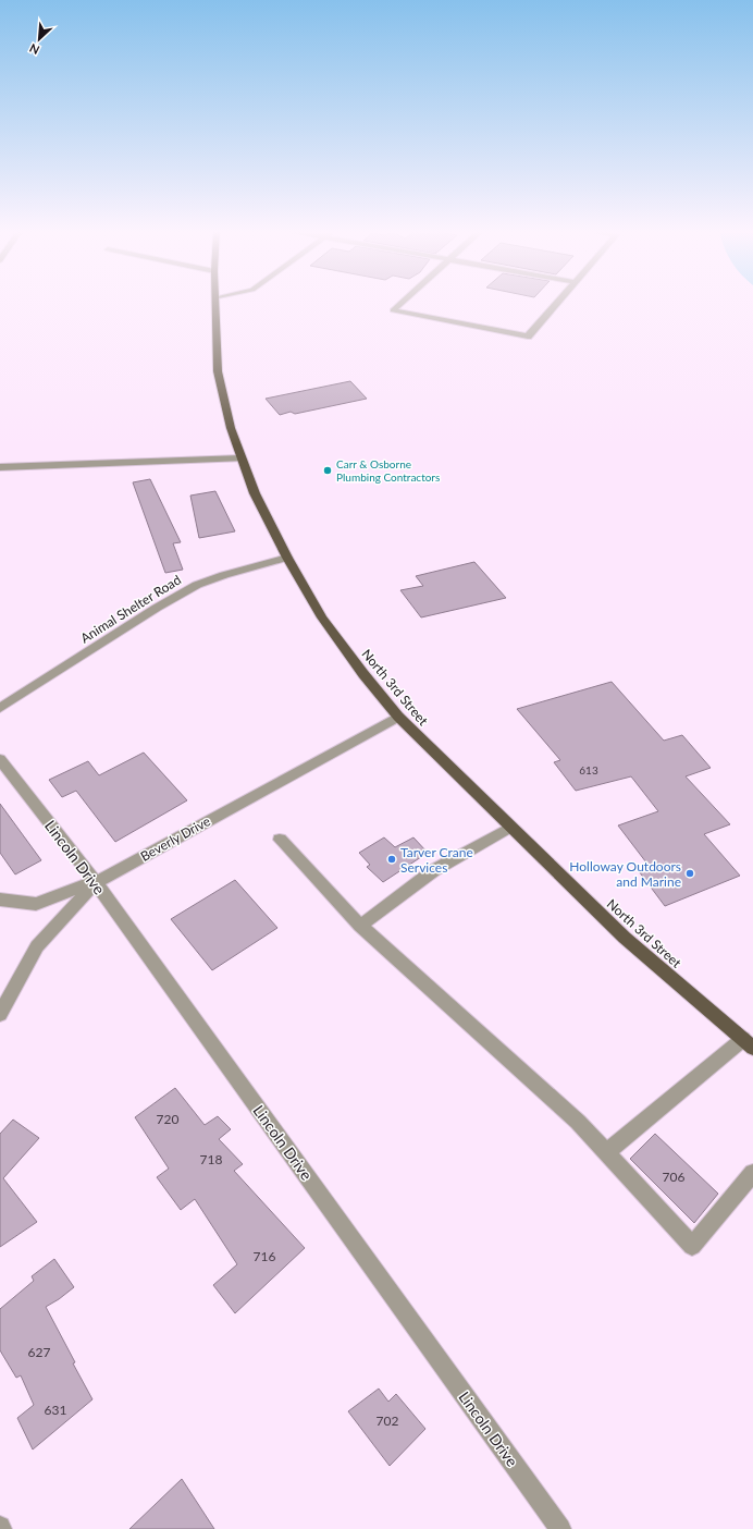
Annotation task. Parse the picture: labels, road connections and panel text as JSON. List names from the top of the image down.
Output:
{
  "streets": {
    "main road": ["North 3rd Street"],
    "street": ["Animal Shelter Road", "Beverly Drive", "Lincoln Drive"]
  },
  "crossings": [
    ["Animal Shelter Road", "North 3rd Street"],
    ["North 3rd Street", "Beverly Drive"],
    ["Beverly Drive", "Lincoln Drive"]
  ],
  "places": ["Carr & Osborne Plumbing Contractors", "Tarver Crane Services", "Holloway Outdoors and Marine"],
  "house_numbers": [
    "613",
    "720",
    "718",
    "706",
    "716",
    "627",
    "631",
    "702"
  ],
  "north": "bottom left"
}
